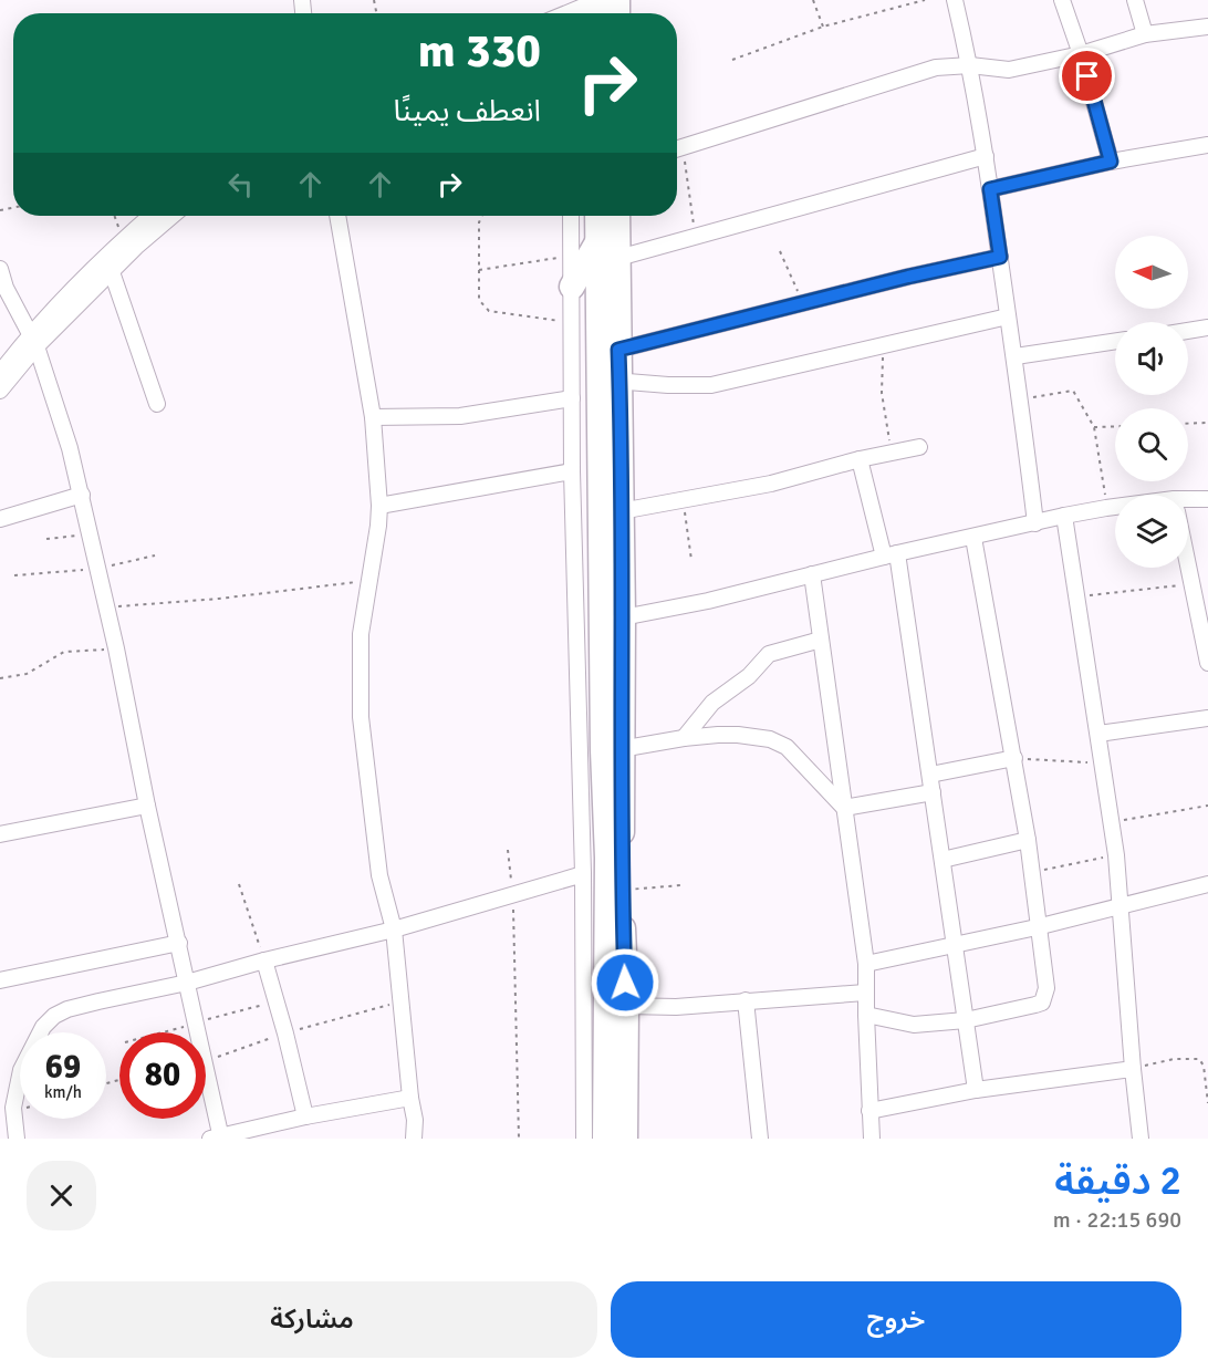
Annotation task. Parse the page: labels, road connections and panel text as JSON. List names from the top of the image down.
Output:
{
  "north": "left",
  "page": {
    "turn": ["330 m", "انعطف يمينًا"],
    "speed": "69 km/h",
    "limit": "80",
    "heading": ["2 دقيقة", "690 m · 22:15"],
    "buttons": ["خروج", "مشاركة"]
  }
}
